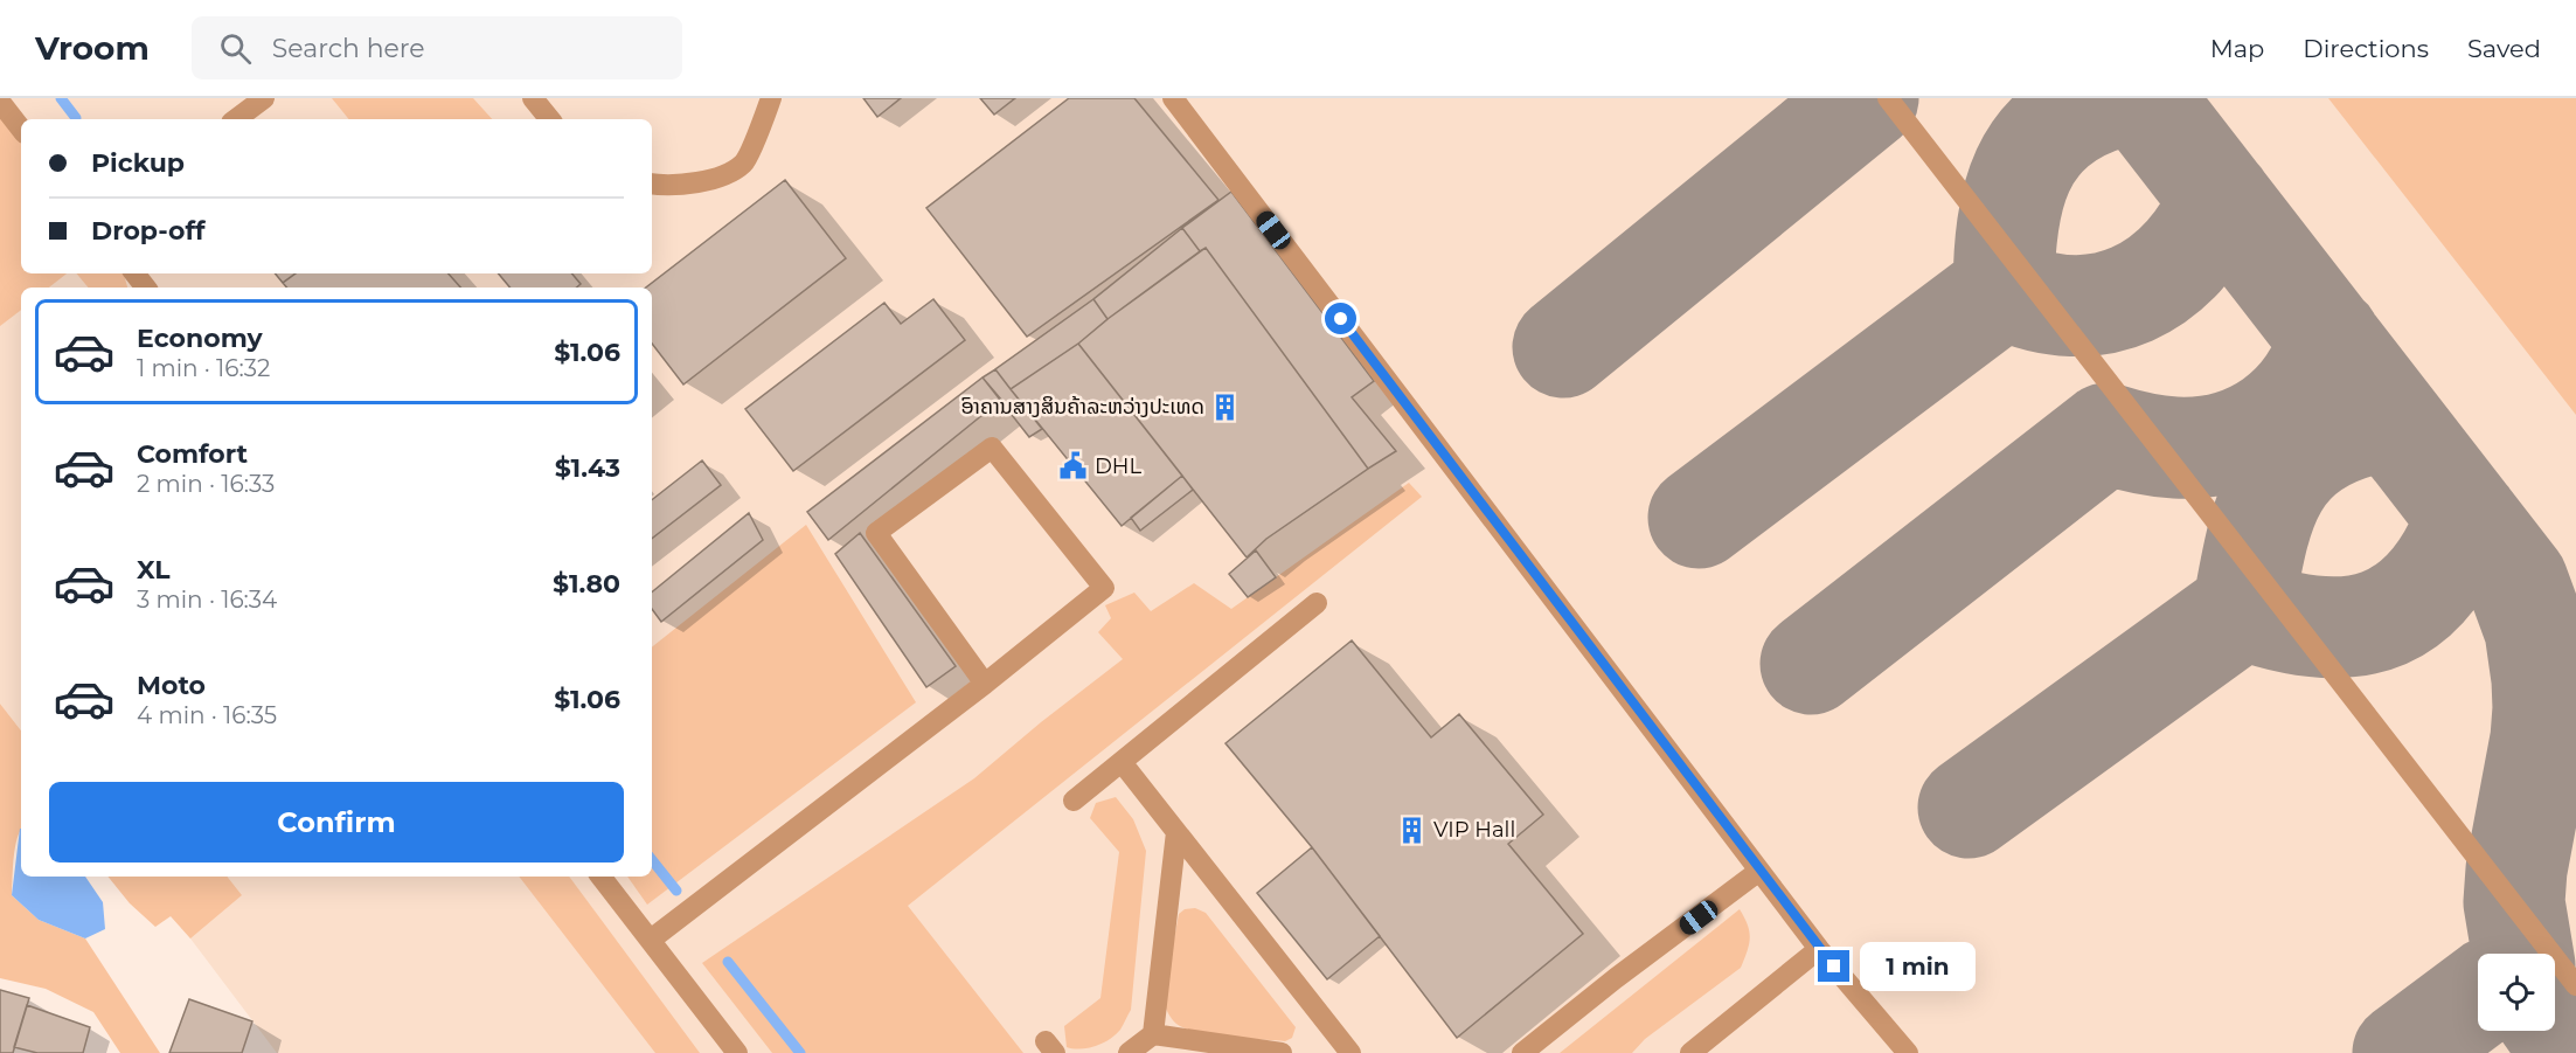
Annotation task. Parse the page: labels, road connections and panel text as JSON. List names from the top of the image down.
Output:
{
  "places": {
    "building": ["ົອາຄານສາງສິນຄ້າລະຫວ່າງປະເທດ", "VIP Hall"],
    "public building": ["DHL"]
  },
  "page": {
    "header": "Vroom",
    "search": "Search here",
    "nav": ["Map", "Directions", "Saved"],
    "banner": ["Pickup", "Drop-off"],
    "list": [
      {
        "name": "Economy",
        "note": "1 min · 16:32",
        "value": "$1.06"
      },
      {
        "name": "Comfort",
        "note": "2 min · 16:33",
        "value": "$1.43"
      },
      {
        "name": "XL",
        "note": "3 min · 16:34",
        "value": "$1.80"
      },
      {
        "name": "Moto",
        "note": "4 min · 16:35",
        "value": "$1.06"
      }
    ],
    "buttons": "Confirm",
    "bubble": "1 min"
  }
}
